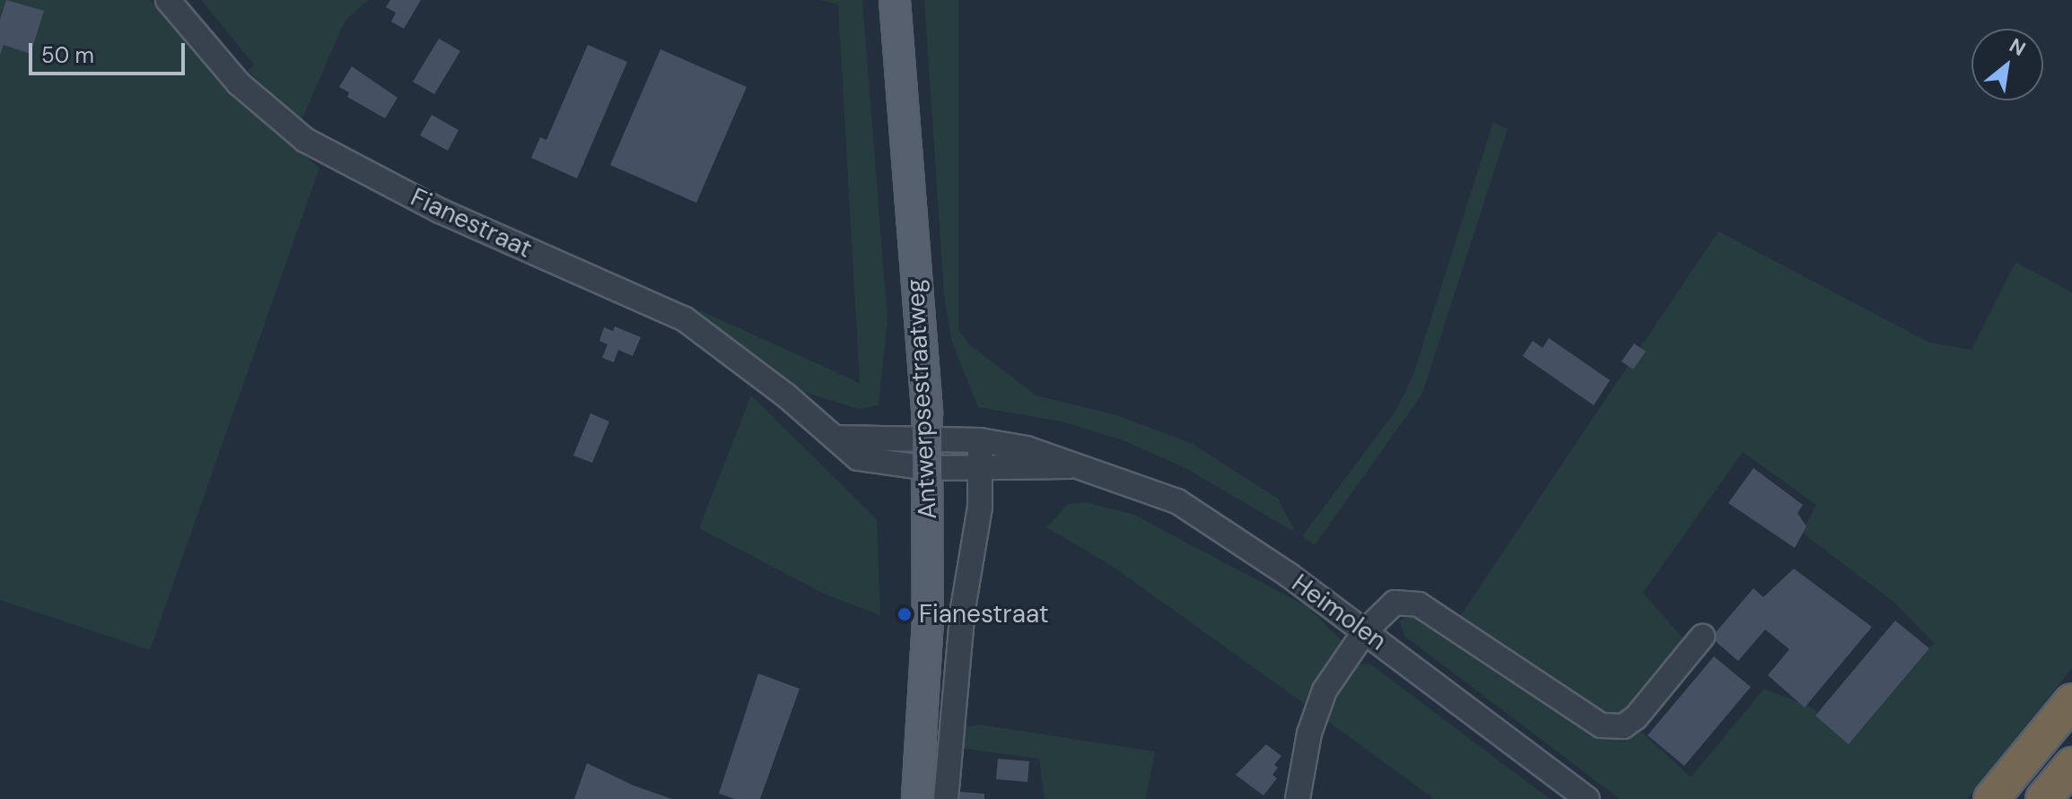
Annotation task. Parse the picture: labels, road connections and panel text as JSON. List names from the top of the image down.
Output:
{
  "streets": {
    "main road": ["Antwerpsestraatweg"],
    "street": ["Fianestraat", "Heimolen"]
  },
  "crossings": [
    ["Fianestraat", "Antwerpsestraatweg"],
    ["Fianestraat", "Heimolen"],
    ["Antwerpsestraatweg", "Heimolen"]
  ],
  "places": ["Fianestraat"],
  "scale_bar": "50 m",
  "north": "top right"
}
